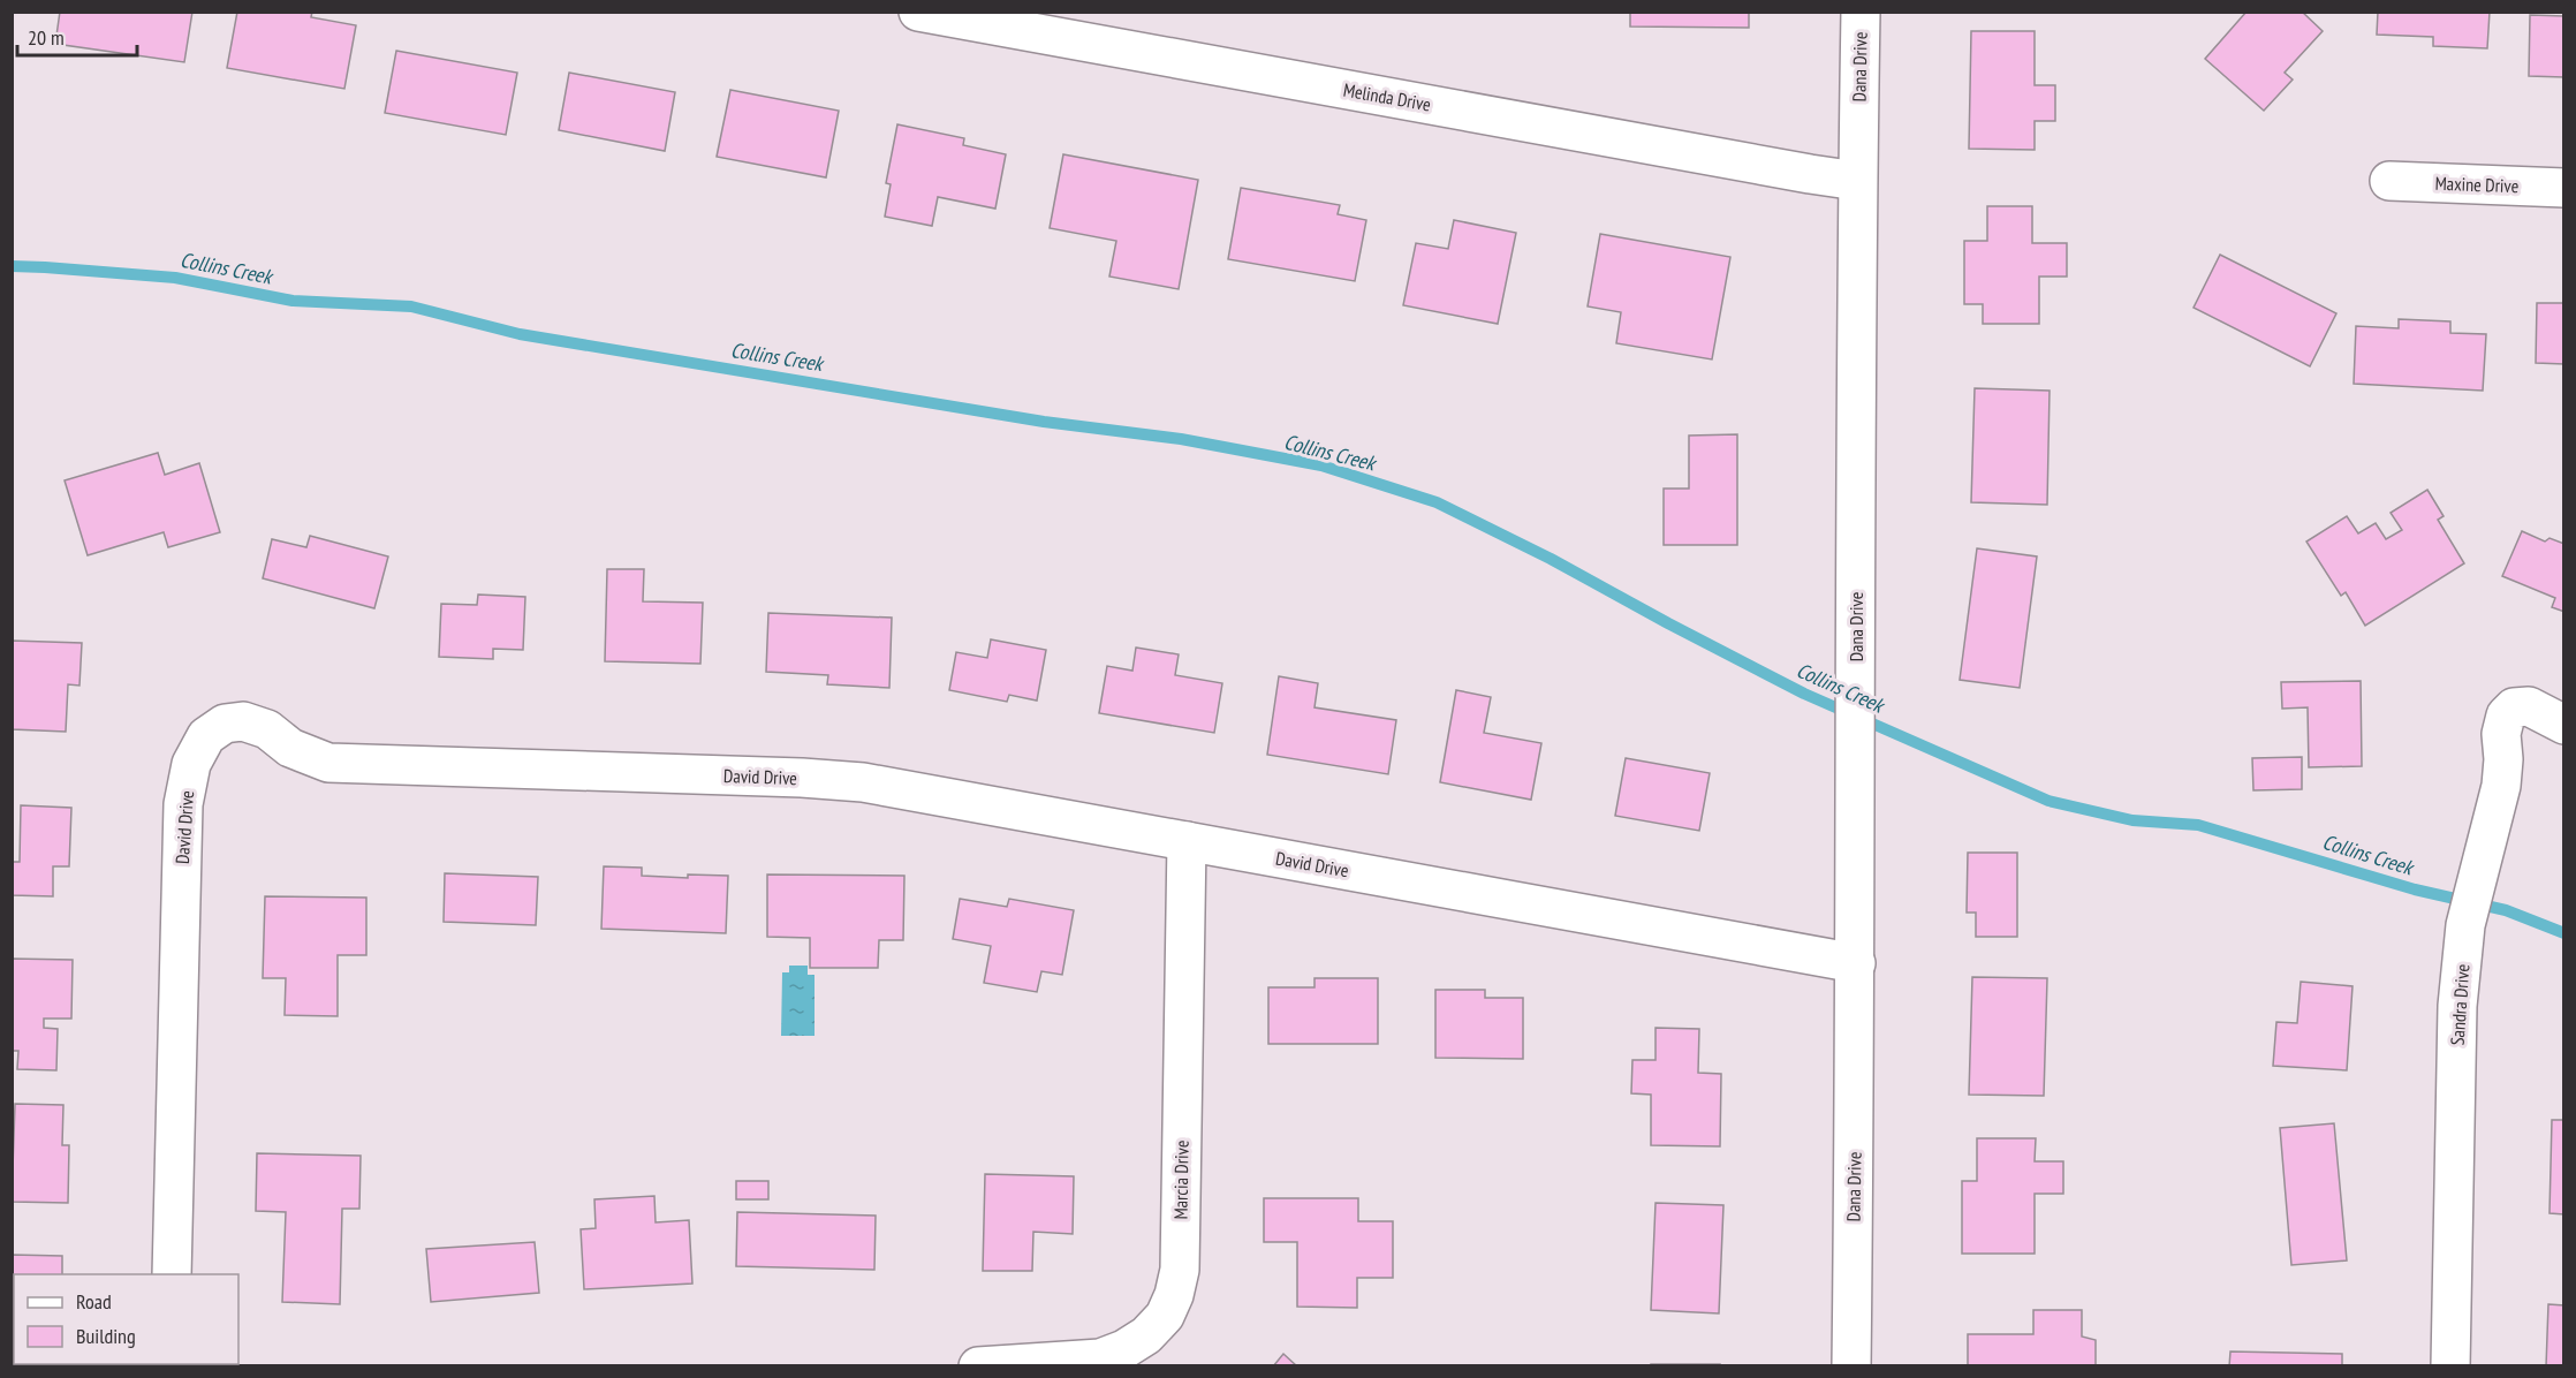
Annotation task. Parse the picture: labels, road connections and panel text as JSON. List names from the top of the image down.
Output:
{
  "streets": {
    "street": [
      "Dana Drive",
      "Melinda Drive",
      "Maxine Drive",
      "David Drive",
      "Sandra Drive",
      "Marcia Drive"
    ]
  },
  "crossings": [
    ["Dana Drive", "Melinda Drive"],
    ["Dana Drive", "David Drive"],
    ["David Drive", "Marcia Drive"]
  ],
  "water": ["Collins Creek"],
  "legend": ["Road", "Building"],
  "scale_bar": "20 m"
}
